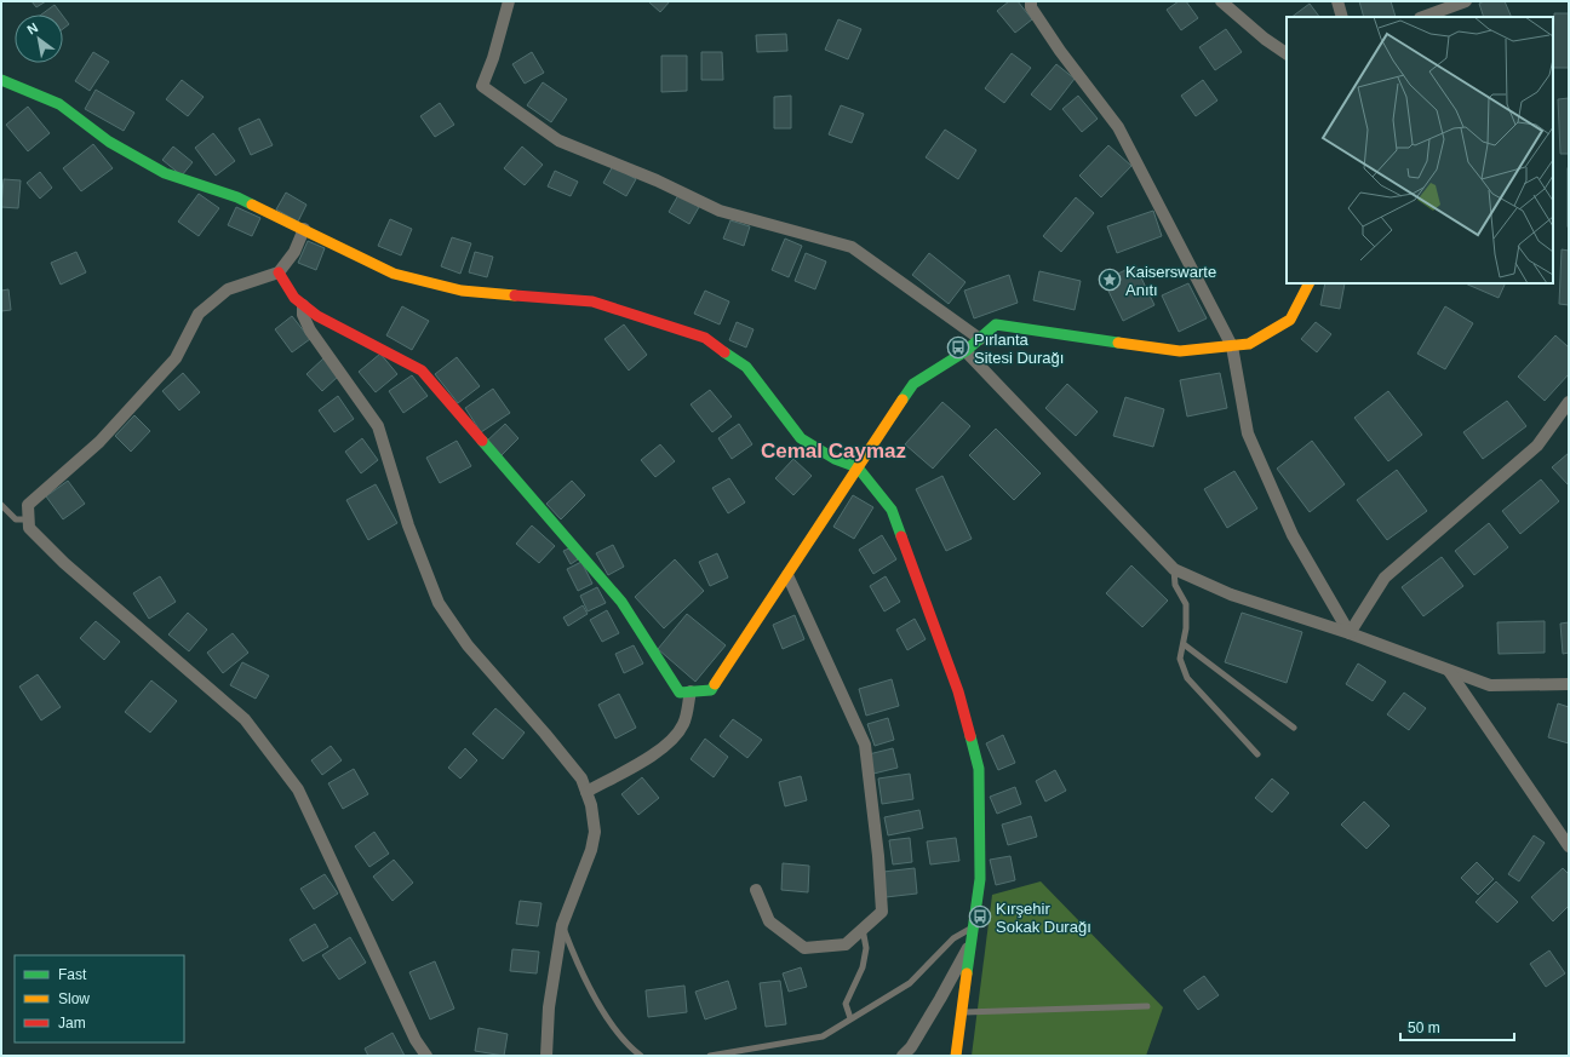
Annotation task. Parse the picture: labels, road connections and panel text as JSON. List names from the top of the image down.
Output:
{
  "districts": ["Cemal Caymaz"],
  "places": {
    "place": ["Kaiserswarte Anıtı"],
    "bus stop": ["Pırlanta Sitesi Durağı", "Kırşehir Sokak Durağı"]
  },
  "legend": ["Fast", "Slow", "Jam"],
  "scale_bar": "50 m",
  "north": "top left"
}
